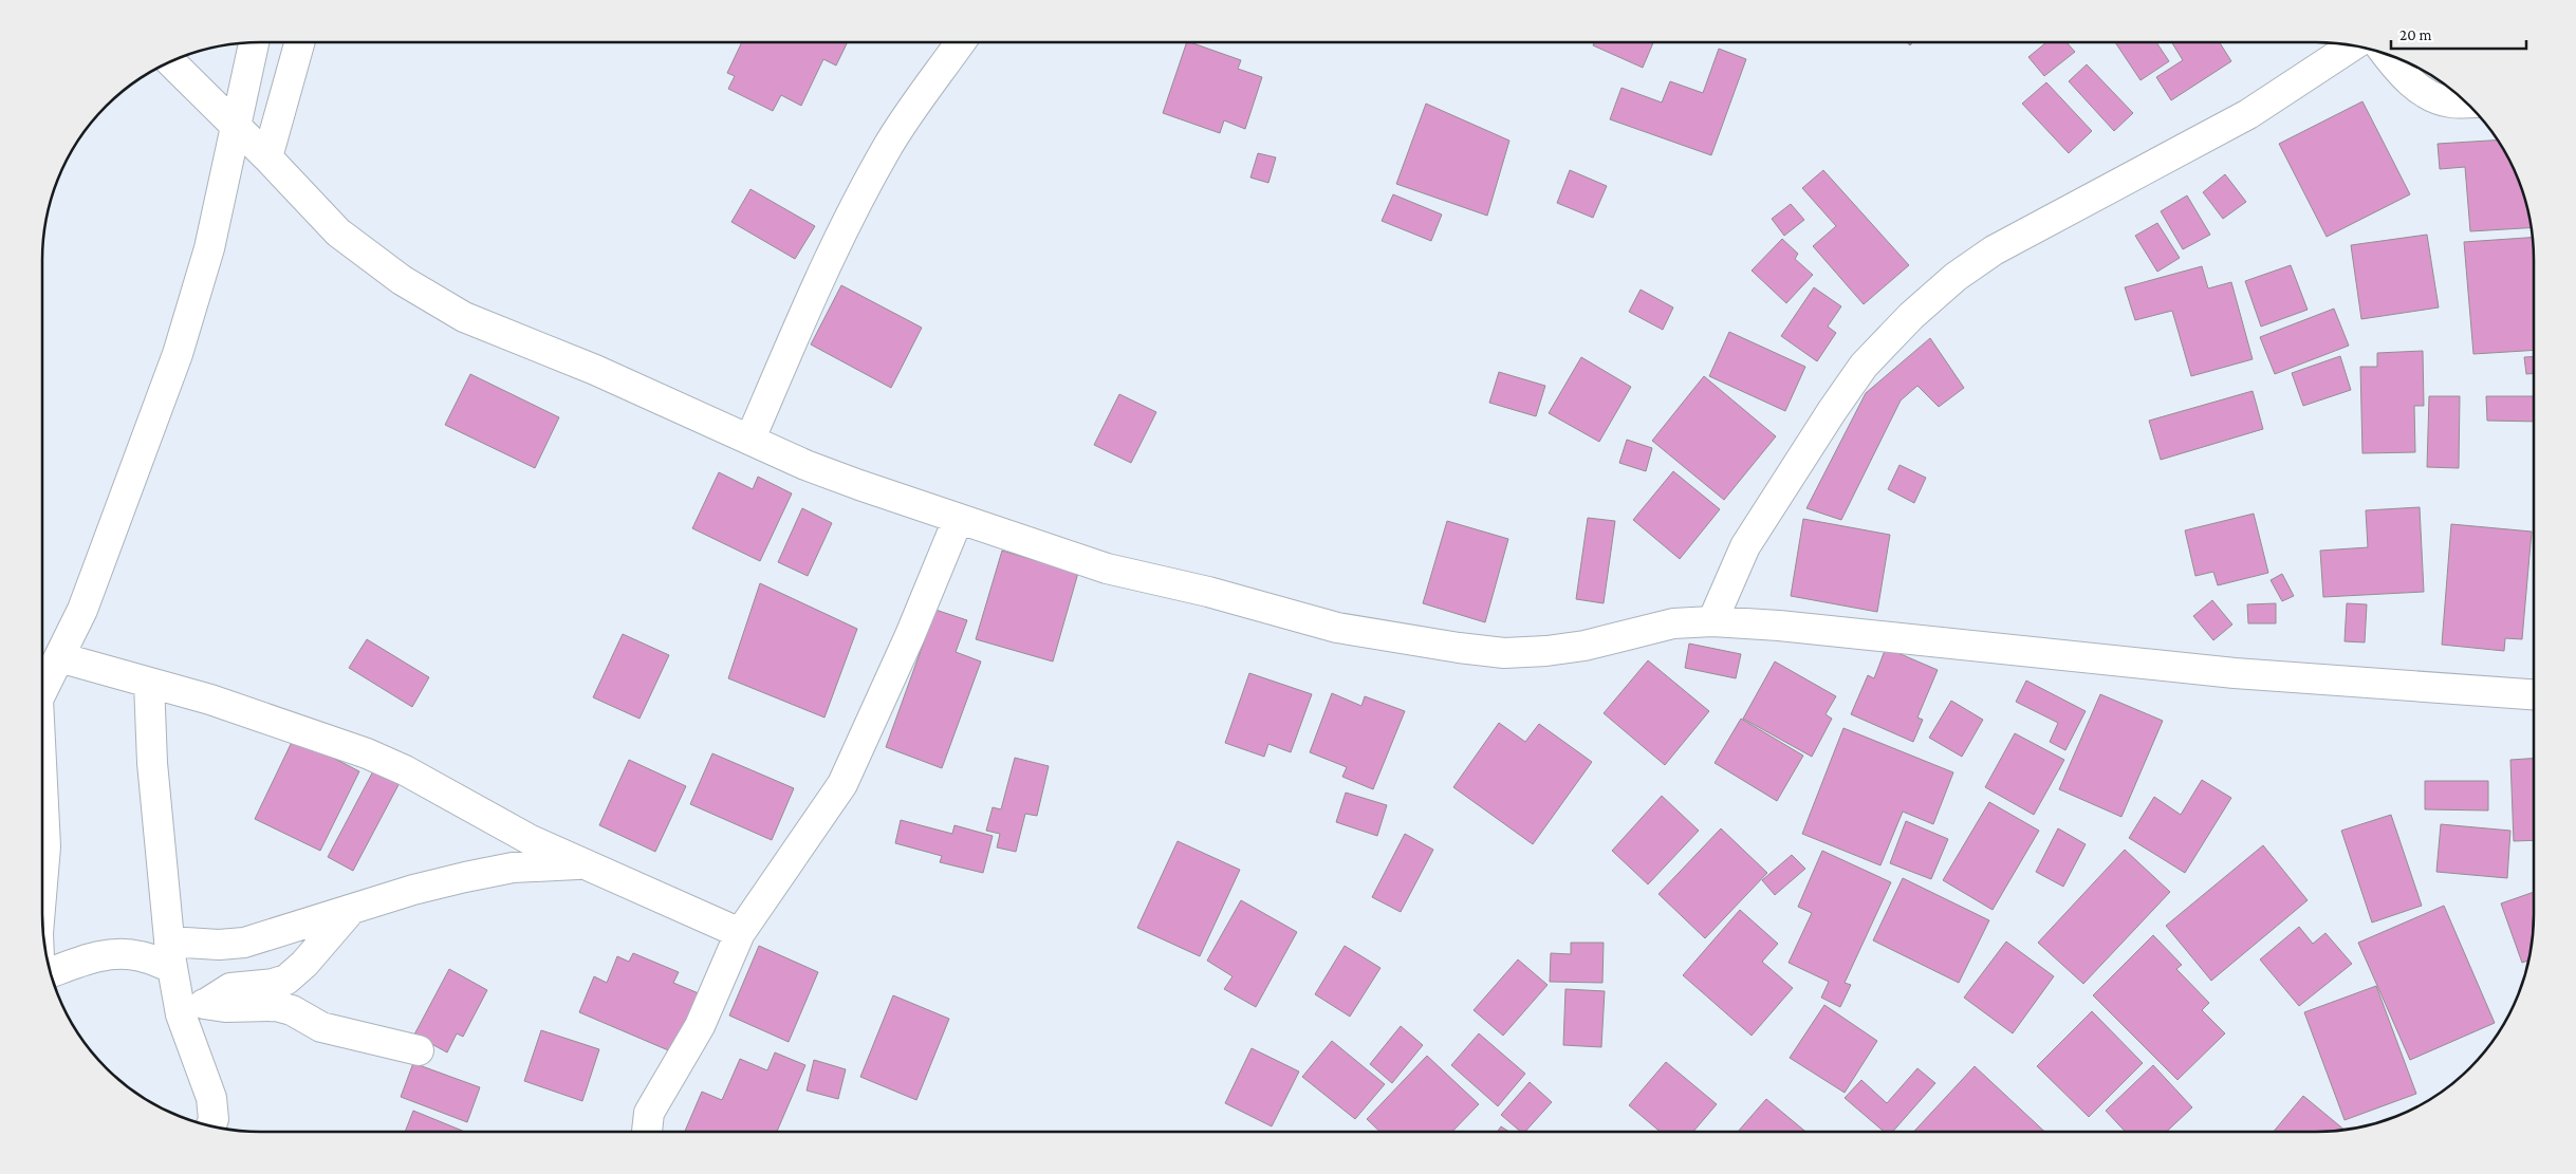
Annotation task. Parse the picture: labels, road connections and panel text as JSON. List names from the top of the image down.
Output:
{
  "scale_bar": "20 m"
}
